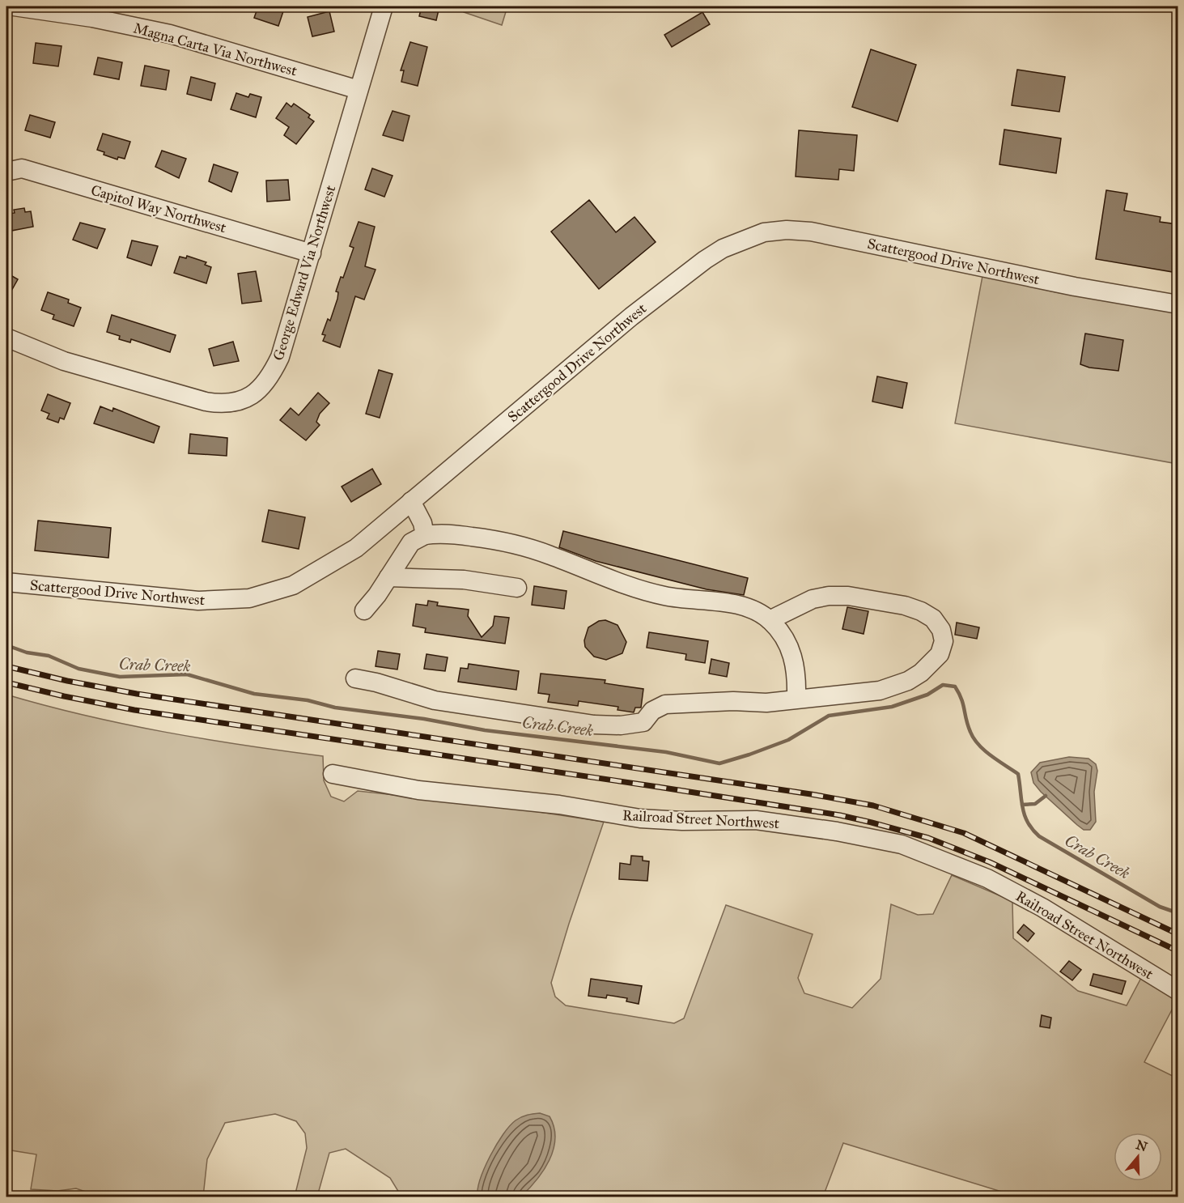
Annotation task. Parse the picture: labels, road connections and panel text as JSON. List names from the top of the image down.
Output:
{
  "streets": {
    "street": [
      "Magna Carta Via Northwest",
      "Capitol Way Northwest",
      "Scattergood Drive Northwest",
      "George Edward Via Northwest",
      "Railroad Street Northwest"
    ]
  },
  "crossings": [
    ["Magna Carta Via Northwest", "George Edward Via Northwest"],
    ["Capitol Way Northwest", "George Edward Via Northwest"]
  ],
  "water": ["Crab Creek"],
  "north": "top"
}
